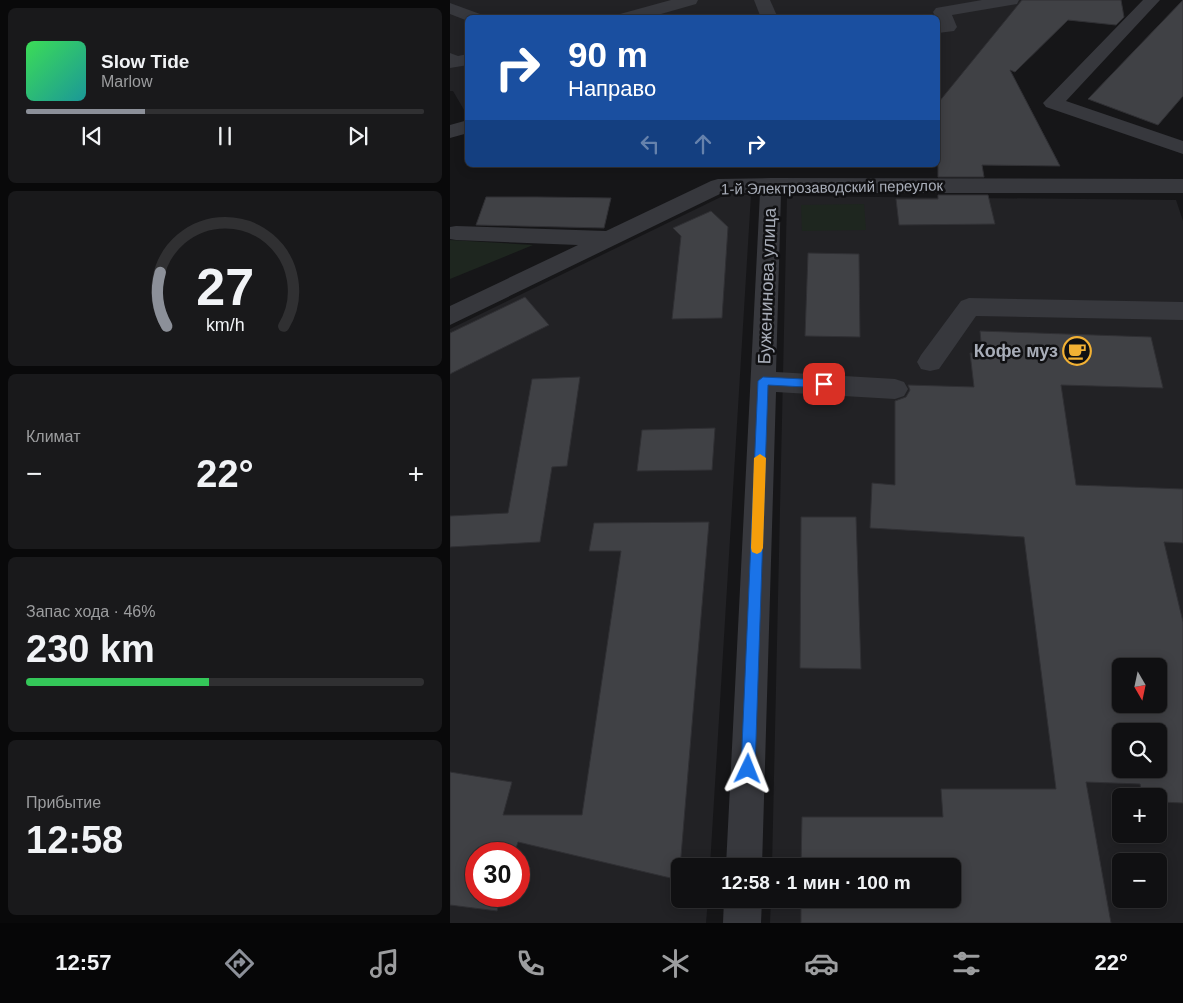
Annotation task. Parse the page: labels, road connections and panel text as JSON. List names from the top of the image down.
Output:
{
  "streets": {
    "street": ["1-й Электрозаводский переулок", "Буженинова улица"]
  },
  "crossings": [
    ["1-й Электрозаводский переулок", "Буженинова улица"]
  ],
  "places": {
    "cafe": ["Кофе муз"]
  },
  "north": "bottom",
  "page": {
    "turn": ["90 m", "Направо"],
    "song": ["Slow Tide", "Marlow"],
    "tile": [
      "Климат",
      ["Запас хода · 46%", "230 km"],
      ["Прибытие", "12:58"]
    ],
    "heat": ["−", "22°", "+"],
    "map_buttons": ["+", "−"],
    "limit": "30",
    "trip": "12:58 · 1 мин · 100 m",
    "tabs": ["12:57", "22°"],
    "gauge": ["27", "km/h"]
  }
}
